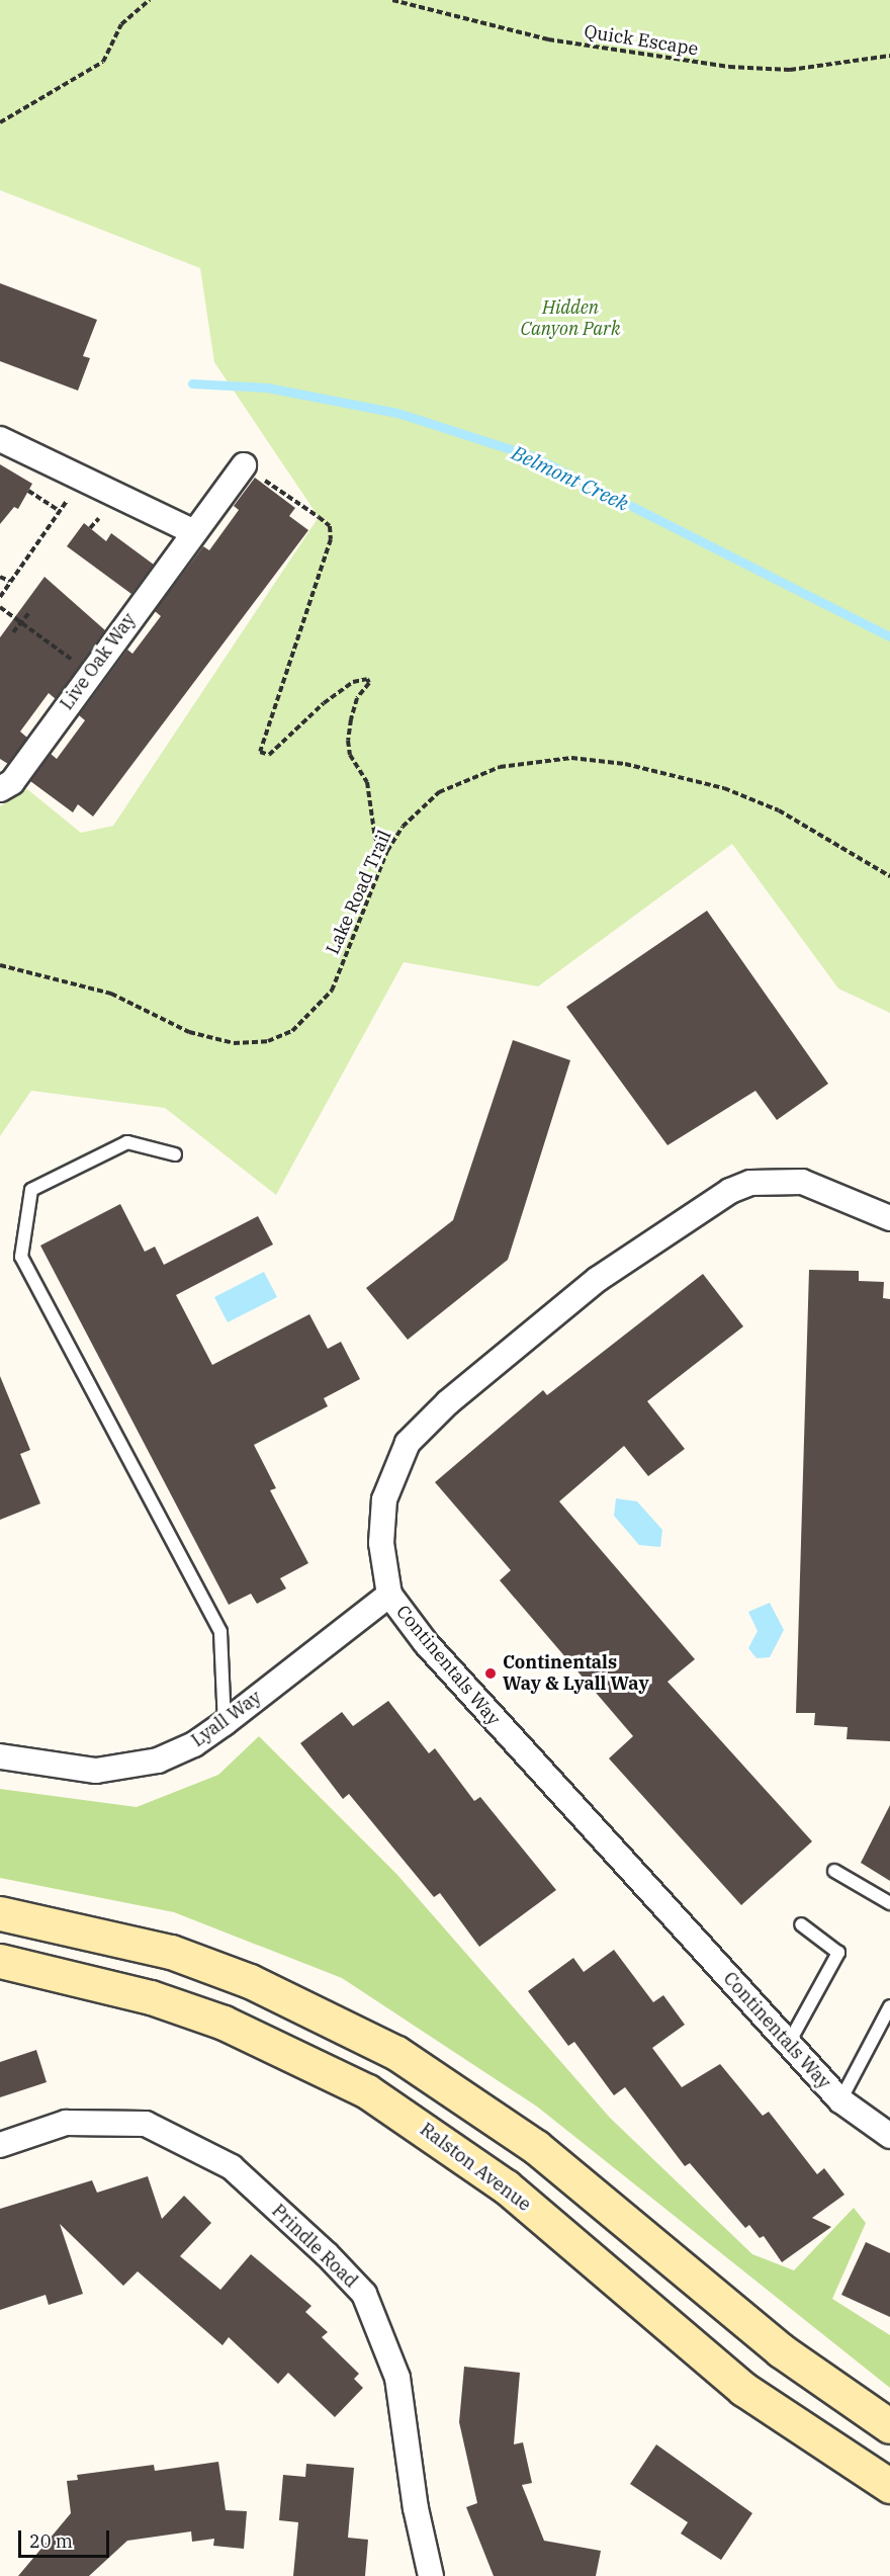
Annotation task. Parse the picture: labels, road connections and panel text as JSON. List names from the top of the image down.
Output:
{
  "streets": {
    "main road": ["Ralston Avenue"],
    "street": [
      "Live Oak Way",
      "Continentals Way",
      "Lyall Way",
      "Prindle Road"
    ],
    "path": ["Quick Escape", "Lake Road Trail"]
  },
  "crossings": [
    ["Continentals Way", "Lyall Way"]
  ],
  "water": ["Belmont Creek"],
  "parks": ["Hidden Canyon Park"],
  "places": ["Continentals Way & Lyall Way"],
  "scale_bar": "20 m"
}
